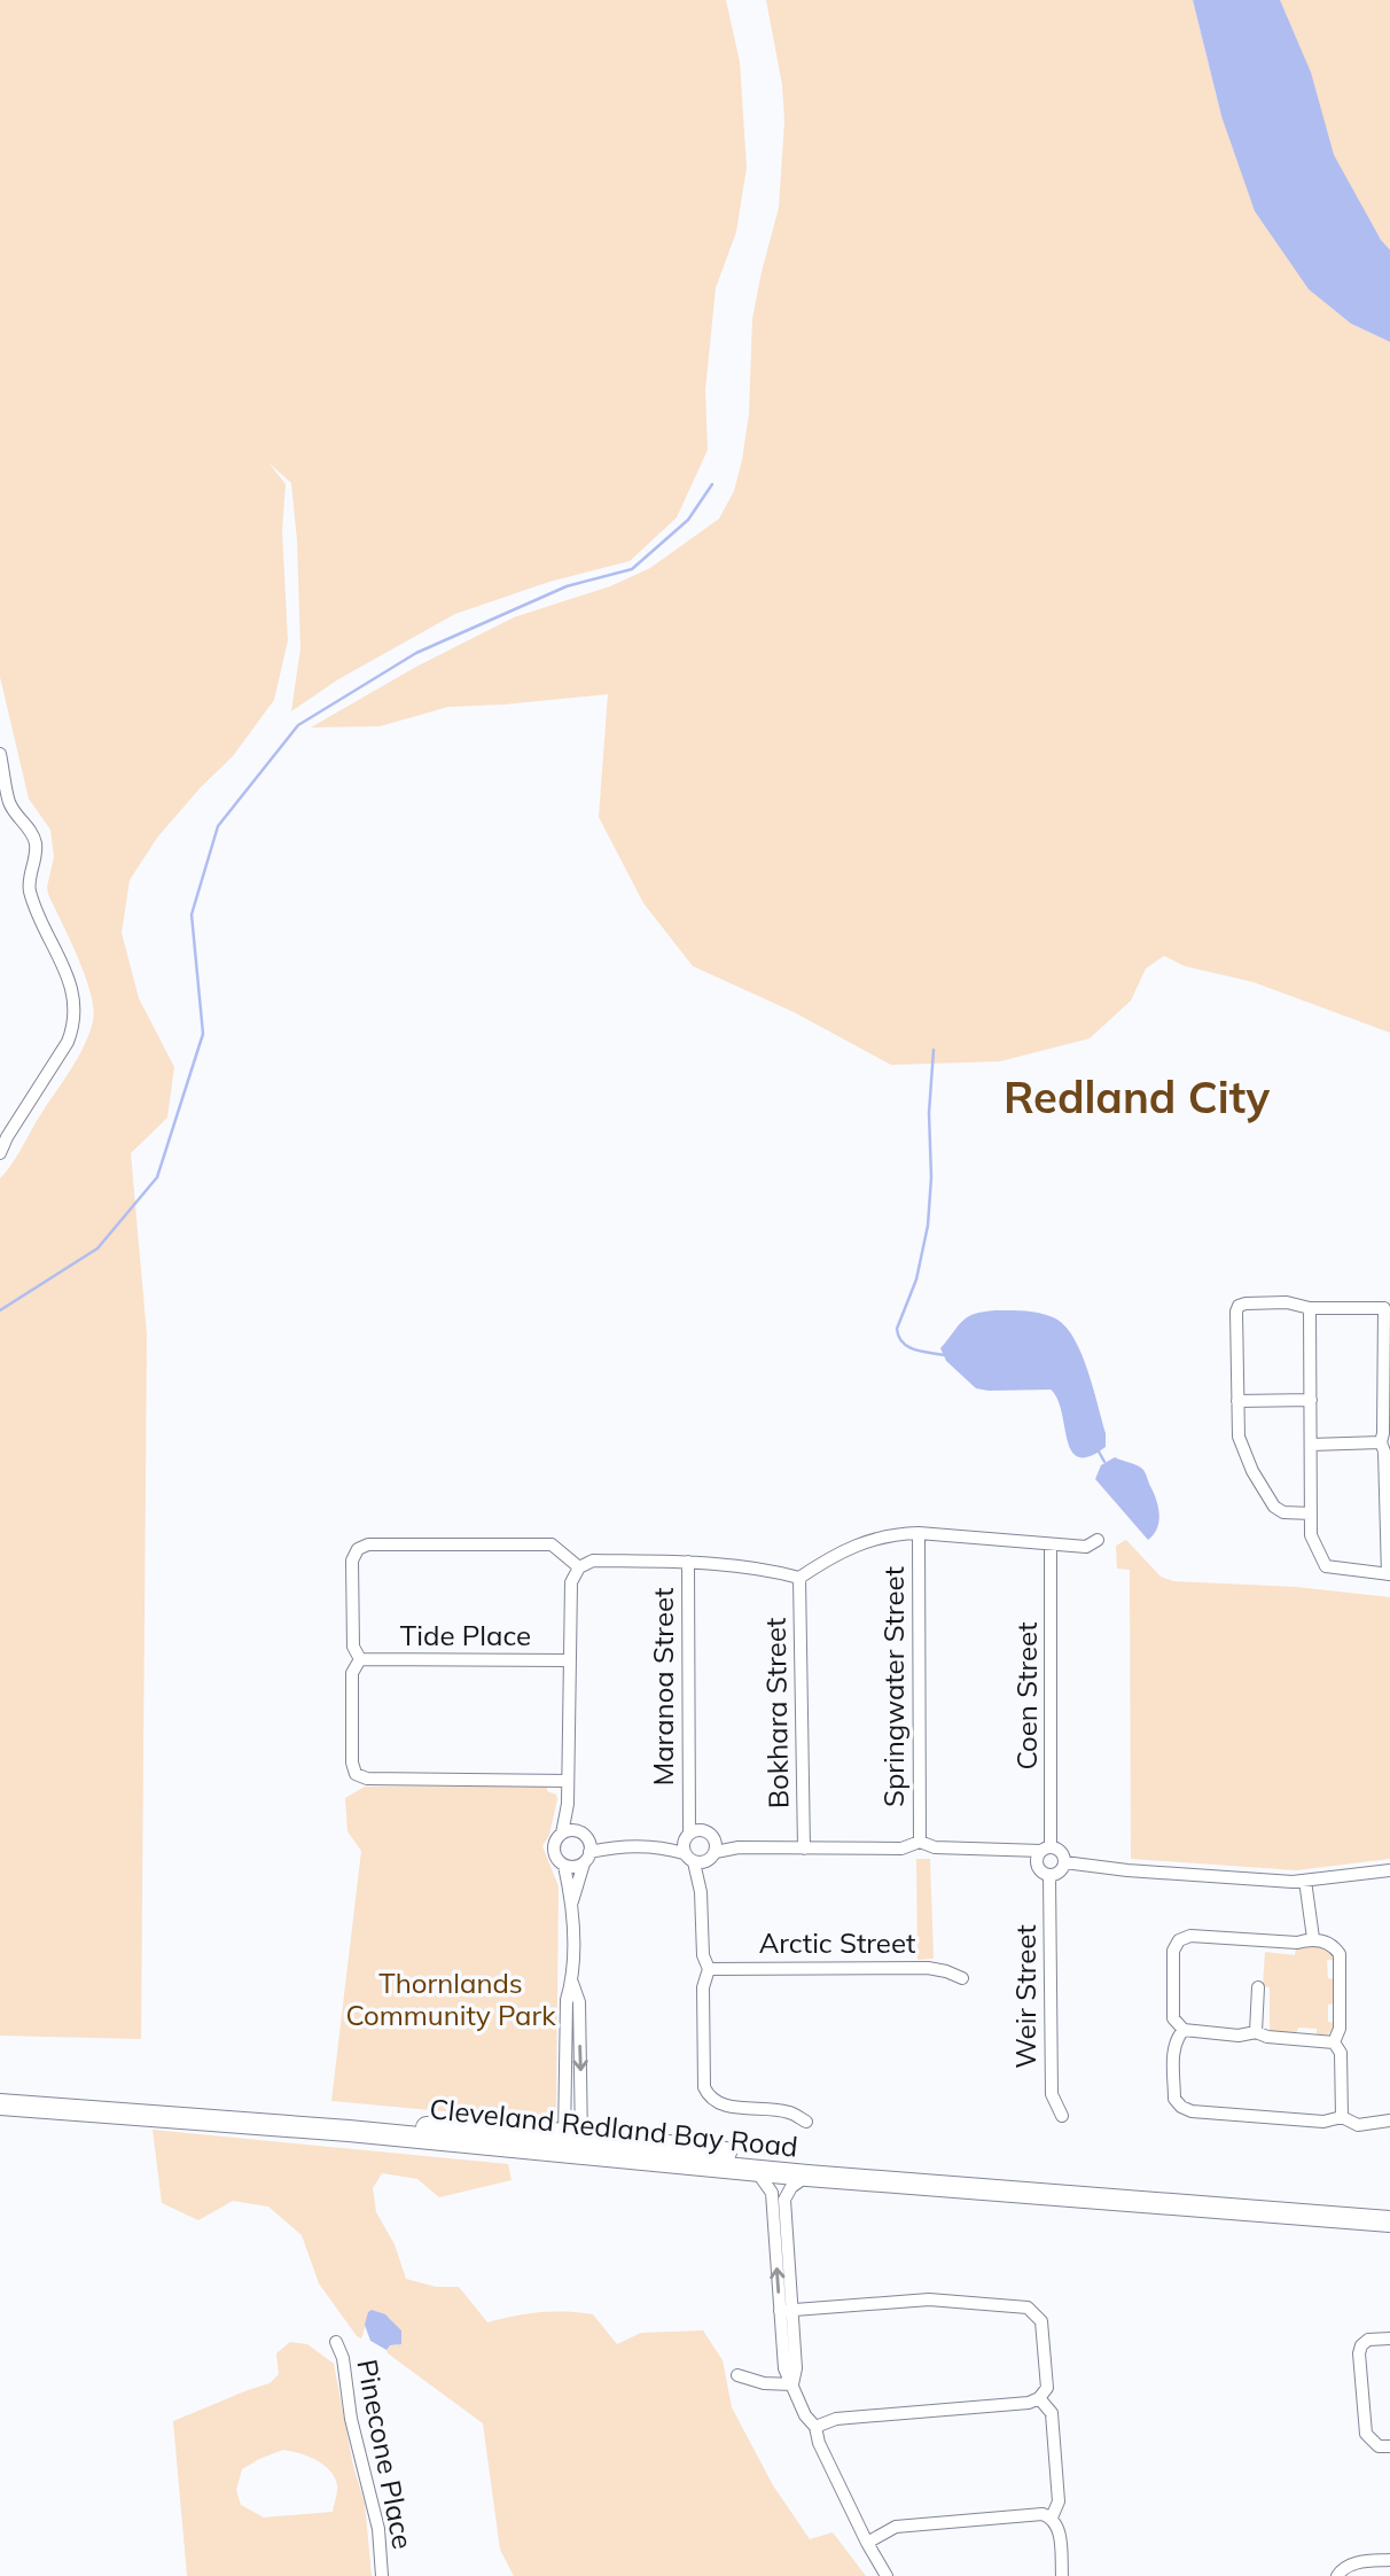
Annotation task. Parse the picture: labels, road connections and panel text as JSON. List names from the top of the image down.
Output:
{
  "streets": {
    "highway": ["Cleveland Redland Bay Road"],
    "street": [
      "Tide Place",
      "Maranoa Street",
      "Springwater Street",
      "Coen Street",
      "Bokhara Street",
      "Arctic Street",
      "Weir Street",
      "Pinecone Place"
    ]
  },
  "crossings": [
    ["Coen Street", "Weir Street"]
  ],
  "districts": ["Redland City"],
  "parks": ["Thornlands Community Park"]
}
